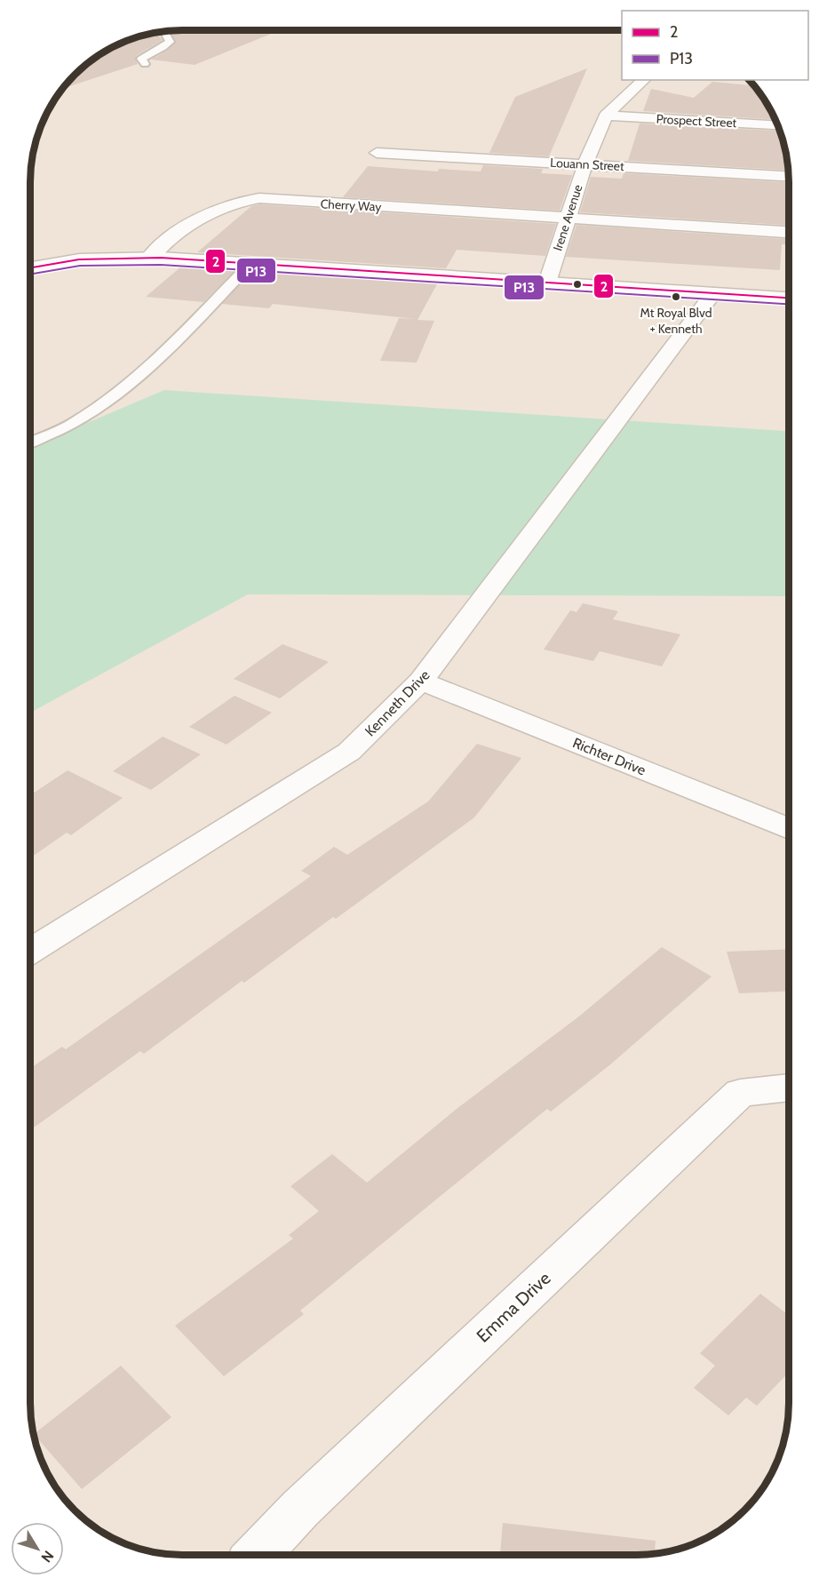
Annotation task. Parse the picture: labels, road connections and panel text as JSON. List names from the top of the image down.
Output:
{
  "streets": {
    "street": [
      "Prospect Street",
      "Louann Street",
      "Cherry Way",
      "Irene Avenue",
      "Kenneth Drive",
      "Richter Drive",
      "Emma Drive"
    ]
  },
  "crossings": [
    ["Prospect Street", "Irene Avenue"],
    ["Louann Street", "Irene Avenue"],
    ["Cherry Way", "Irene Avenue"],
    ["Kenneth Drive", "Richter Drive"]
  ],
  "places": ["Mt Royal Blvd + Kenneth"],
  "lines": ["transit line 2", "transit line P13"],
  "legend": ["2", "P13"],
  "north": "bottom right"
}
